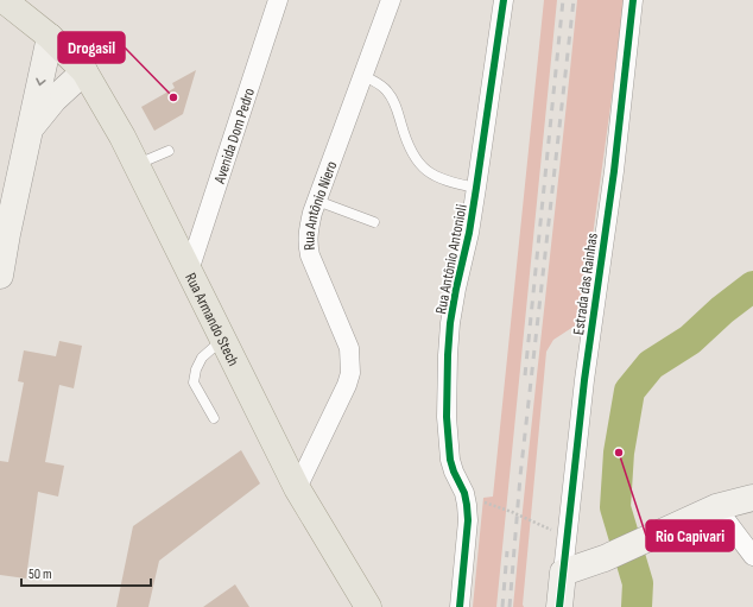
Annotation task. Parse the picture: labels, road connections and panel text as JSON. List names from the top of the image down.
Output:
{
  "streets": {
    "main road": ["Rua Armando Stech"],
    "street": [
      "Avenida Dom Pedro",
      "Rua Antônio Niero",
      "Rua Antônio Antonioli",
      "Estrada das Rainhas"
    ]
  },
  "crossings": [
    ["Avenida Dom Pedro", "Rua Armando Stech"],
    ["Rua Antônio Niero", "Rua Armando Stech"]
  ],
  "places": ["Drogasil", "Rio Capivari"],
  "scale_bar": "50 m"
}
